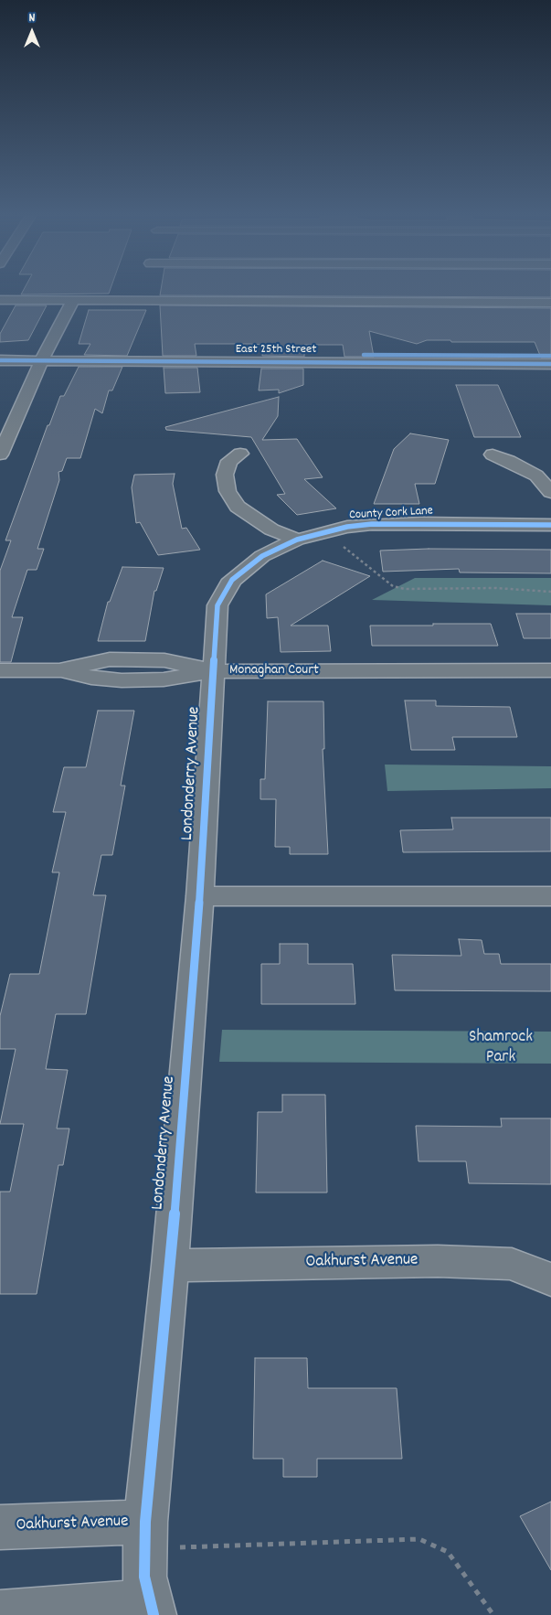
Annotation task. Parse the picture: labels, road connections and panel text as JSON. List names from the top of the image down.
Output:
{
  "streets": {
    "street": [
      "East 25th Street",
      "County Cork Lane",
      "Monaghan Court",
      "Londonderry Avenue",
      "Oakhurst Avenue"
    ]
  },
  "crossings": [
    ["County Cork Lane", "Monaghan Court"],
    ["County Cork Lane", "Londonderry Avenue"],
    ["Monaghan Court", "Londonderry Avenue"],
    ["Londonderry Avenue", "Oakhurst Avenue"]
  ],
  "parks": ["Shamrock Park"],
  "north": "top"
}
